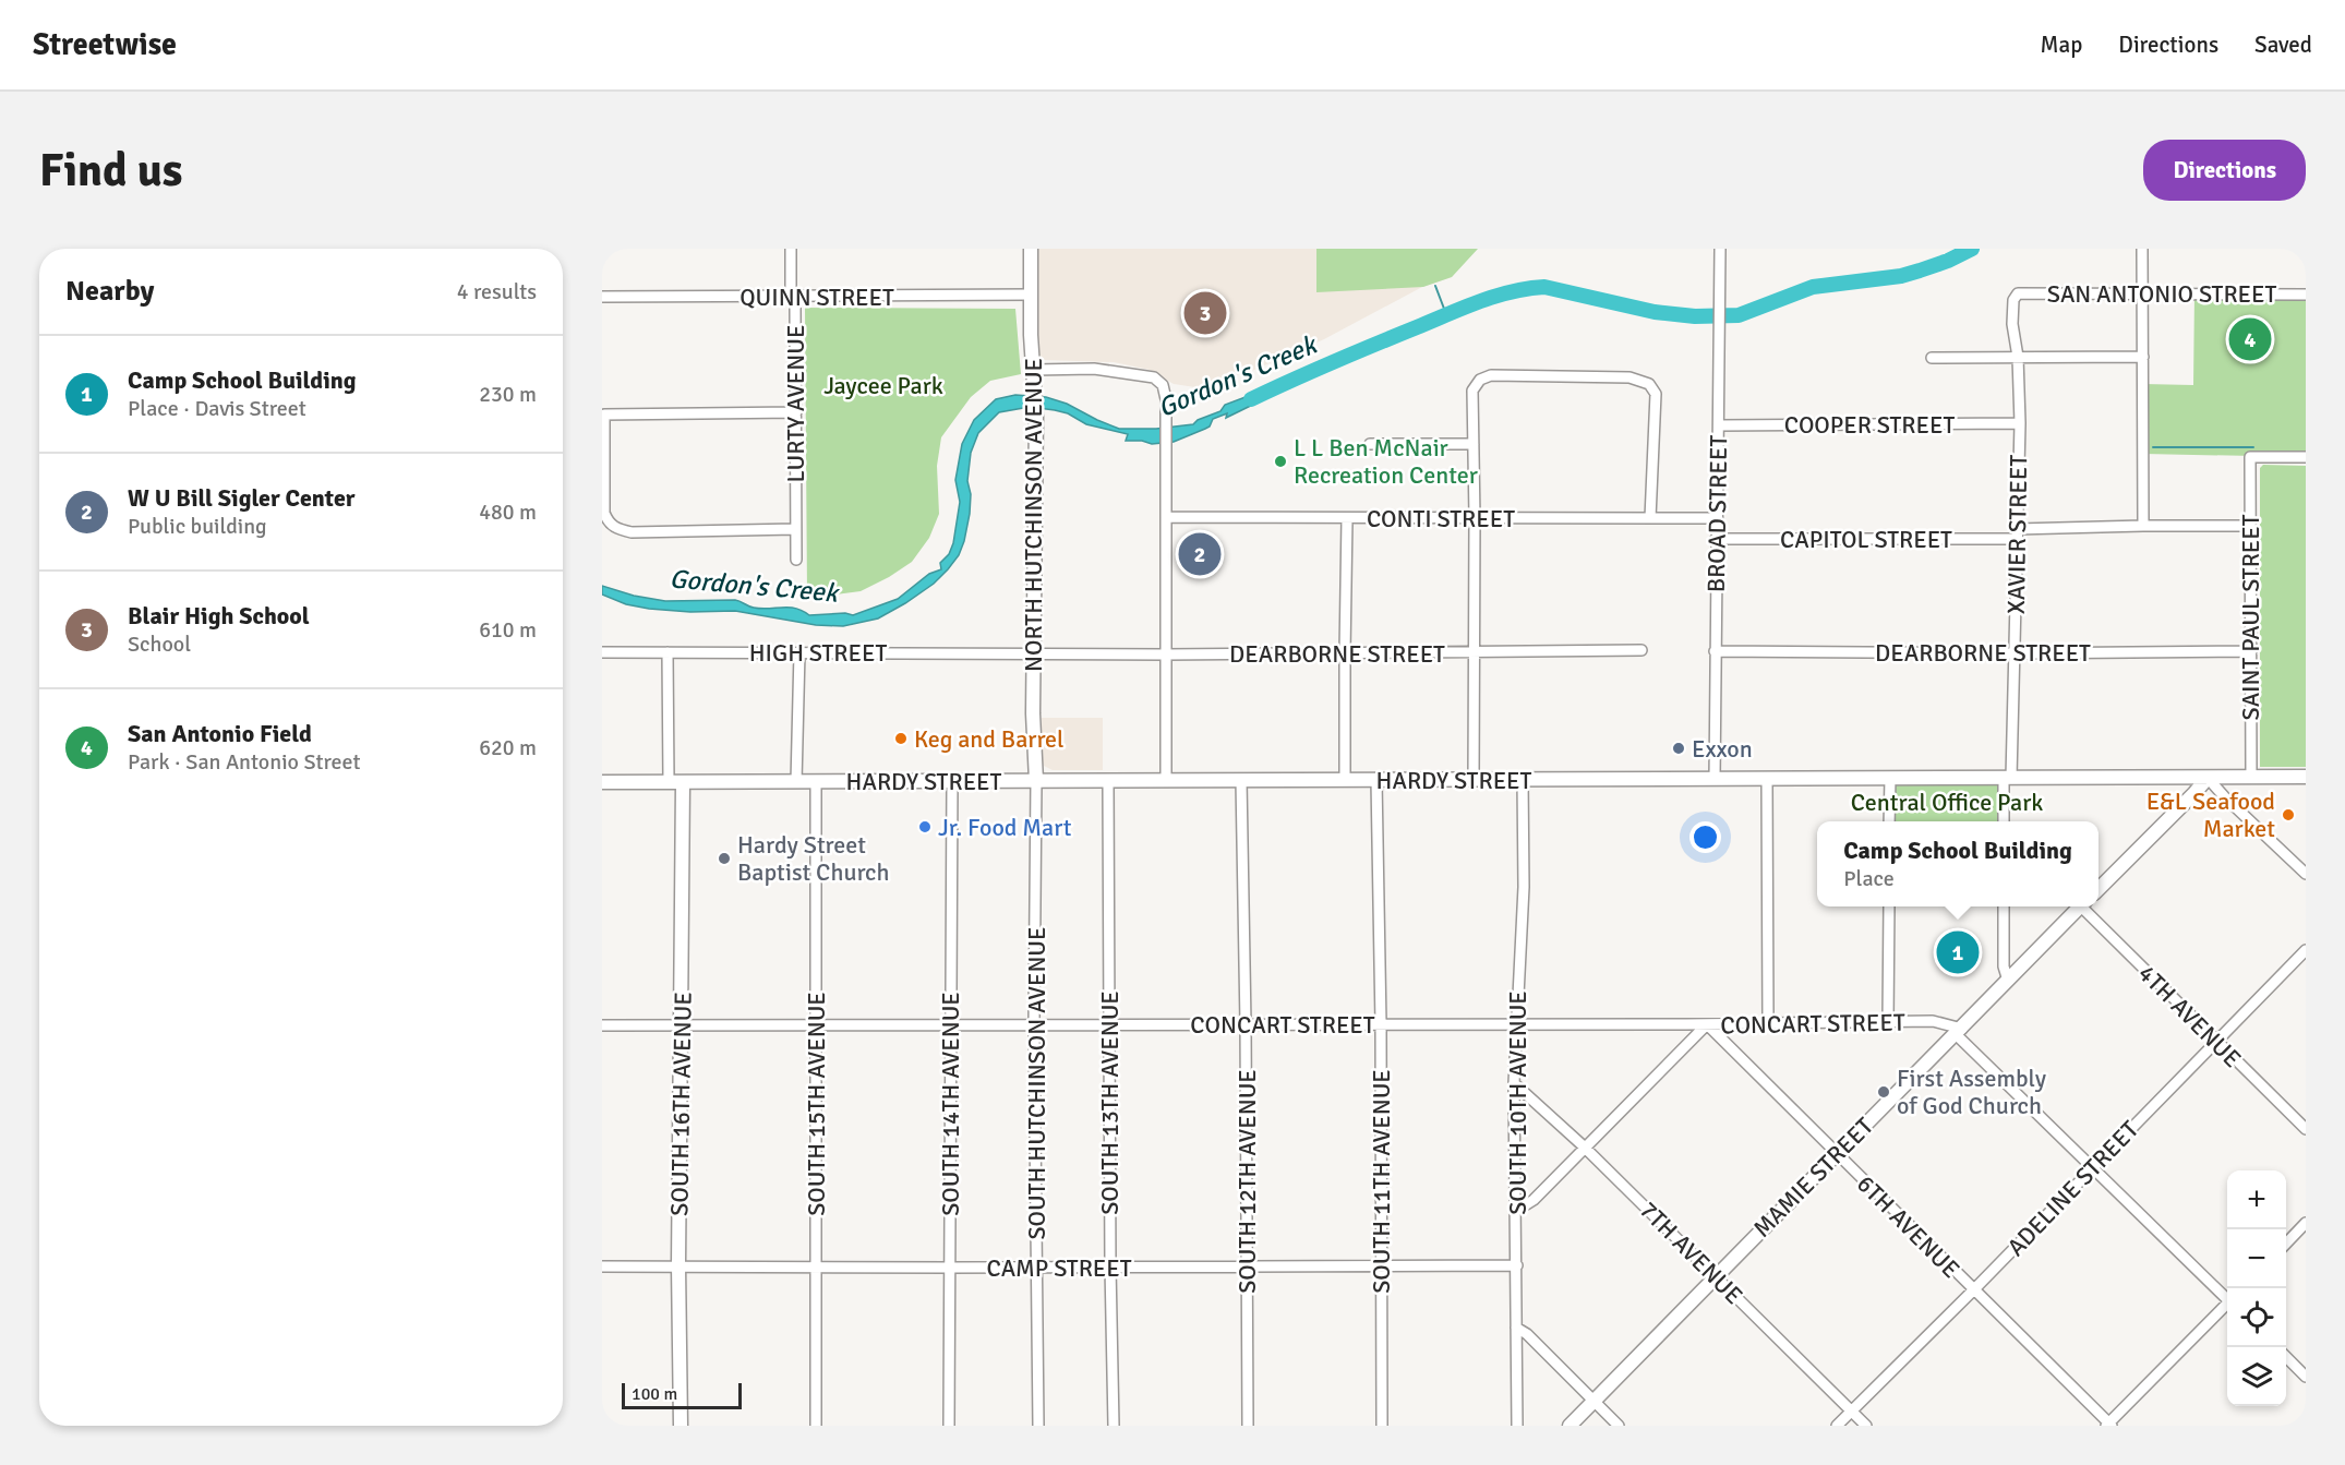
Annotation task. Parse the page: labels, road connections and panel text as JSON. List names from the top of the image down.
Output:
{
  "streets": {
    "main road": [
      "NORTH HUTCHINSON AVENUE",
      "HARDY STREET",
      "SOUTH 16TH AVENUE",
      "MAMIE STREET"
    ],
    "street": [
      "SAN ANTONIO STREET",
      "QUINN STREET",
      "LURTY AVENUE",
      "COOPER STREET",
      "BROAD STREET",
      "CONTI STREET",
      "XAVIER STREET",
      "CAPITOL STREET",
      "SAINT PAUL STREET",
      "HIGH STREET",
      "DEARBORNE STREET",
      "4TH AVENUE",
      "CONCART STREET",
      "SOUTH HUTCHINSON AVENUE",
      "SOUTH 13TH AVENUE",
      "SOUTH 10TH AVENUE",
      "SOUTH 15TH AVENUE",
      "SOUTH 14TH AVENUE",
      "SOUTH 12TH AVENUE",
      "SOUTH 11TH AVENUE",
      "ADELINE STREET",
      "6TH AVENUE",
      "7TH AVENUE",
      "CAMP STREET"
    ]
  },
  "crossings": [
    ["SAN ANTONIO STREET", "XAVIER STREET"],
    ["QUINN STREET", "LURTY AVENUE"],
    ["QUINN STREET", "NORTH HUTCHINSON AVENUE"],
    ["COOPER STREET", "BROAD STREET"],
    ["COOPER STREET", "XAVIER STREET"],
    ["BROAD STREET", "CONTI STREET"],
    ["BROAD STREET", "CAPITOL STREET"],
    ["BROAD STREET", "DEARBORNE STREET"],
    ["BROAD STREET", "HARDY STREET"],
    ["NORTH HUTCHINSON AVENUE", "HIGH STREET"],
    ["NORTH HUTCHINSON AVENUE", "DEARBORNE STREET"],
    ["NORTH HUTCHINSON AVENUE", "HARDY STREET"],
    ["NORTH HUTCHINSON AVENUE", "SOUTH HUTCHINSON AVENUE"],
    ["XAVIER STREET", "CAPITOL STREET"],
    ["XAVIER STREET", "DEARBORNE STREET"],
    ["XAVIER STREET", "HARDY STREET"],
    ["CAPITOL STREET", "SAINT PAUL STREET"],
    ["SAINT PAUL STREET", "DEARBORNE STREET"],
    ["SAINT PAUL STREET", "HARDY STREET"],
    ["HIGH STREET", "DEARBORNE STREET"],
    ["HARDY STREET", "SOUTH HUTCHINSON AVENUE"],
    ["HARDY STREET", "SOUTH 13TH AVENUE"],
    ["HARDY STREET", "SOUTH 10TH AVENUE"],
    ["HARDY STREET", "SOUTH 16TH AVENUE"],
    ["HARDY STREET", "SOUTH 15TH AVENUE"],
    ["HARDY STREET", "SOUTH 14TH AVENUE"],
    ["HARDY STREET", "SOUTH 12TH AVENUE"],
    ["HARDY STREET", "SOUTH 11TH AVENUE"],
    ["4TH AVENUE", "ADELINE STREET"],
    ["CONCART STREET", "SOUTH HUTCHINSON AVENUE"],
    ["CONCART STREET", "SOUTH 13TH AVENUE"],
    ["CONCART STREET", "SOUTH 10TH AVENUE"],
    ["CONCART STREET", "SOUTH 16TH AVENUE"],
    ["CONCART STREET", "SOUTH 15TH AVENUE"],
    ["CONCART STREET", "SOUTH 14TH AVENUE"],
    ["CONCART STREET", "MAMIE STREET"],
    ["CONCART STREET", "SOUTH 12TH AVENUE"],
    ["CONCART STREET", "SOUTH 11TH AVENUE"],
    ["CONCART STREET", "6TH AVENUE"],
    ["SOUTH HUTCHINSON AVENUE", "CAMP STREET"],
    ["SOUTH 13TH AVENUE", "CAMP STREET"],
    ["SOUTH 10TH AVENUE", "7TH AVENUE"],
    ["SOUTH 10TH AVENUE", "CAMP STREET"],
    ["SOUTH 16TH AVENUE", "CAMP STREET"],
    ["SOUTH 15TH AVENUE", "CAMP STREET"],
    ["SOUTH 14TH AVENUE", "CAMP STREET"],
    ["MAMIE STREET", "6TH AVENUE"],
    ["MAMIE STREET", "7TH AVENUE"],
    ["SOUTH 12TH AVENUE", "CAMP STREET"],
    ["SOUTH 11TH AVENUE", "CAMP STREET"],
    ["ADELINE STREET", "6TH AVENUE"],
    ["ADELINE STREET", "7TH AVENUE"]
  ],
  "water": ["Gordon's Creek"],
  "parks": ["Jaycee Park", "Central Office Park"],
  "places": [
    "L L Ben McNair Recreation Center",
    "Keg and Barrel",
    "Exxon",
    "E&L Seafood Market",
    "Jr. Food Mart",
    "Hardy Street Baptist Church",
    "First Assembly of God Church"
  ],
  "scale_bar": "100 m",
  "page": {
    "header": "Streetwise",
    "nav": ["Map", "Directions", "Saved"],
    "buttons": "Directions",
    "title": "Find us",
    "heading": ["Nearby", "4 results"],
    "pins": [
      "3",
      "4",
      "2",
      "1"
    ],
    "list": [
      {
        "mark": "1",
        "name": "Camp School Building",
        "note": "Place · Davis Street",
        "value": "230 m"
      },
      {
        "mark": "2",
        "name": "W U Bill Sigler Center",
        "note": "Public building",
        "value": "480 m"
      },
      {
        "mark": "3",
        "name": "Blair High School",
        "note": "School",
        "value": "610 m"
      },
      {
        "mark": "4",
        "name": "San Antonio Field",
        "note": "Park · San Antonio Street",
        "value": "620 m"
      }
    ],
    "popup": ["Camp School Building", "Place"],
    "map_buttons": ["+", "−"],
    "scale": "100 m"
  }
}
